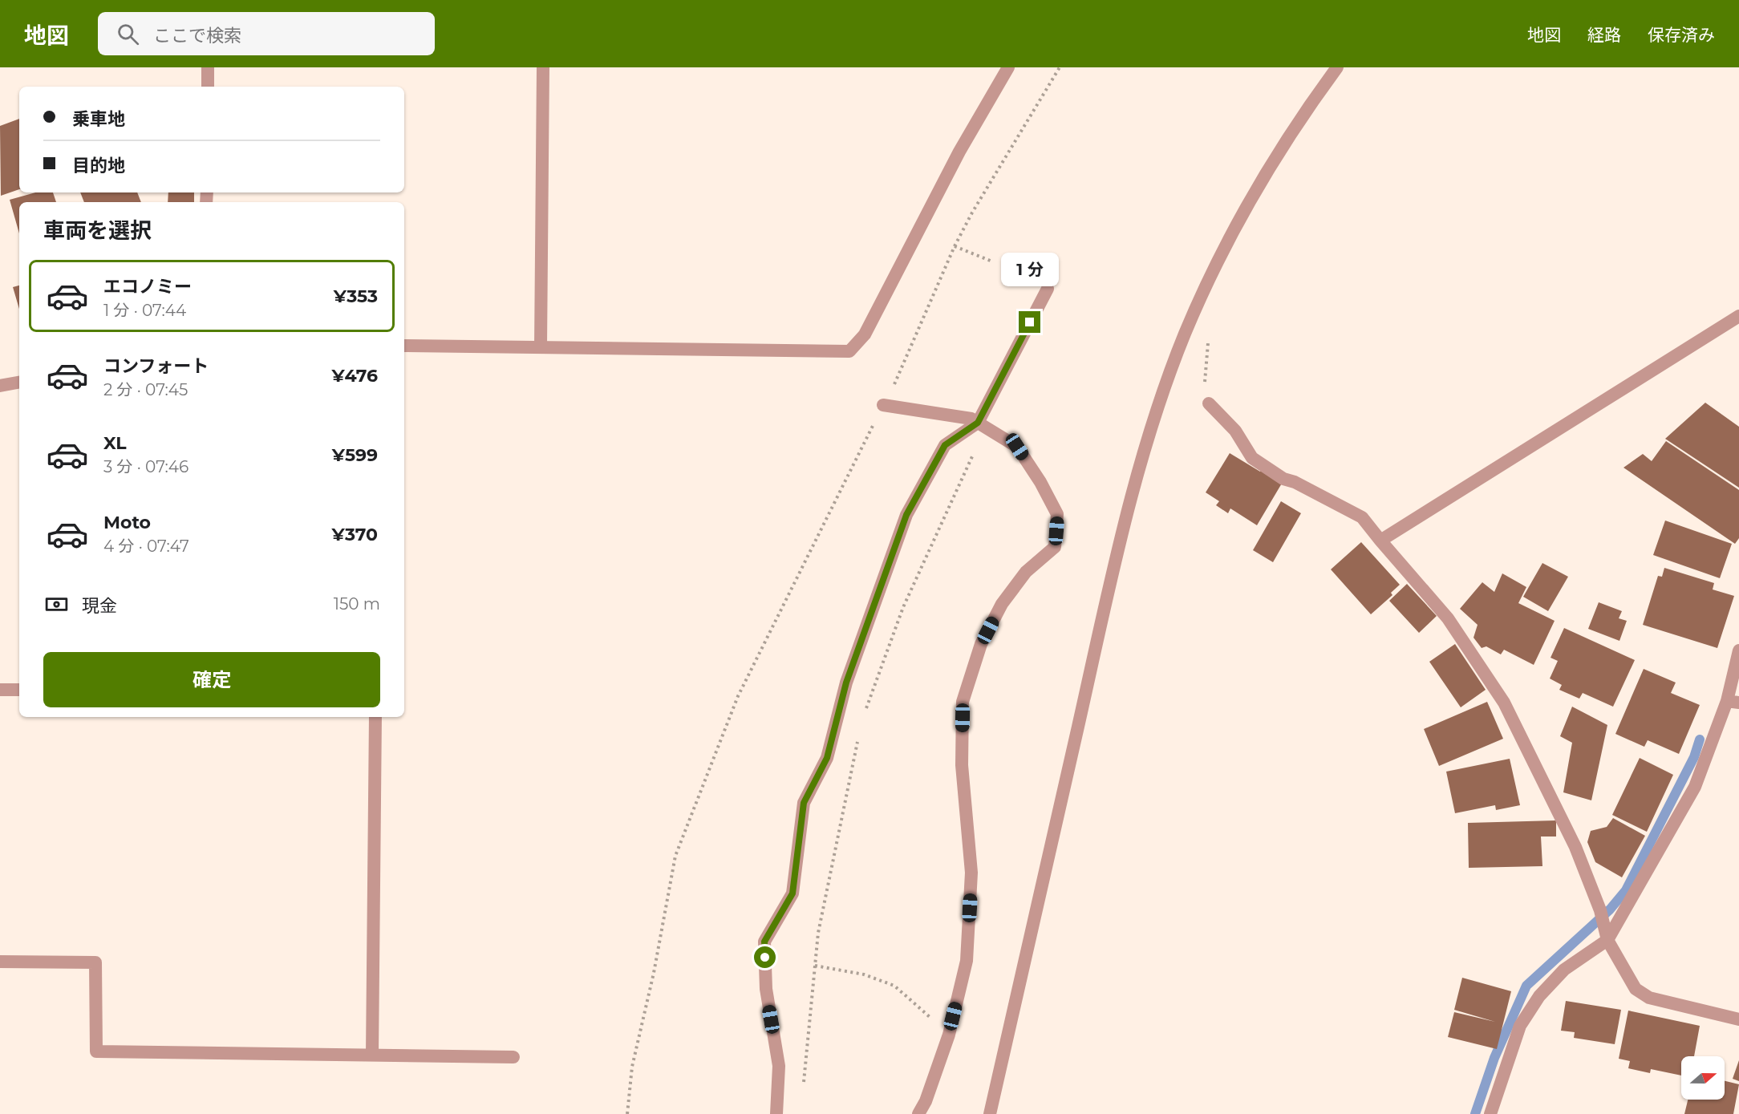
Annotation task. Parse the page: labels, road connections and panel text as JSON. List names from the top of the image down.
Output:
{
  "north": "right",
  "page": {
    "header": "地図",
    "search": "ここで検索",
    "nav": ["地図", "経路", "保存済み"],
    "banner": ["乗車地", "目的地"],
    "heading": "車両を選択",
    "bubble": "1 分",
    "list": [
      {
        "name": "エコノミー",
        "note": "1 分 · 07:44",
        "value": "¥353"
      },
      {
        "name": "コンフォート",
        "note": "2 分 · 07:45",
        "value": "¥476"
      },
      {
        "name": "XL",
        "note": "3 分 · 07:46",
        "value": "¥599"
      },
      {
        "name": "Moto",
        "note": "4 分 · 07:47",
        "value": "¥370"
      }
    ],
    "pay": ["現金", "150 m"],
    "buttons": "確定"
  }
}
